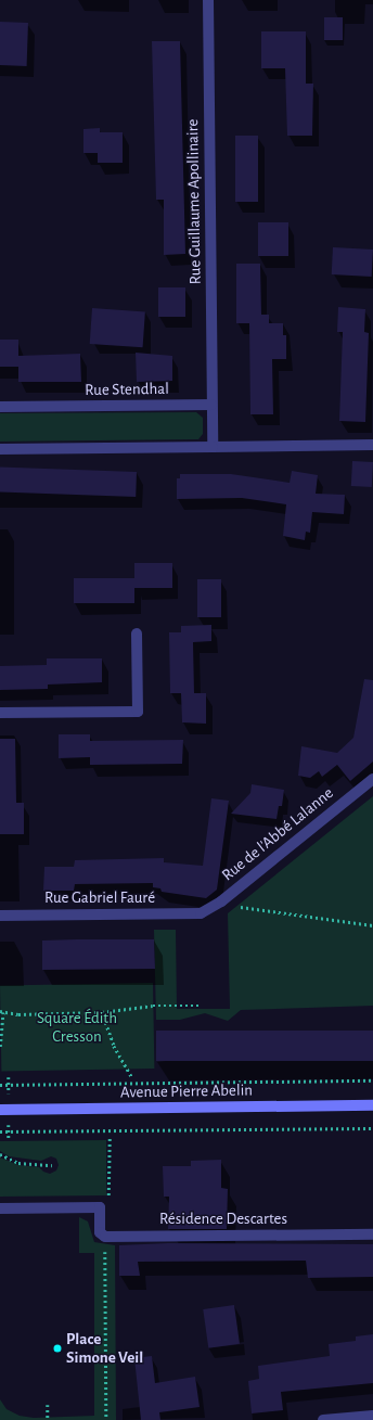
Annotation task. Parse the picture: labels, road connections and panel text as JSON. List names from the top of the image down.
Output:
{
  "streets": {
    "main road": ["Avenue Pierre Abelin"],
    "street": [
      "Rue Guillaume Apollinaire",
      "Rue Stendhal",
      "Rue de l'Abbé Lalanne",
      "Rue Gabriel Fauré",
      "Résidence Descartes"
    ]
  },
  "crossings": [
    ["Rue Guillaume Apollinaire", "Rue Stendhal"],
    ["Rue de l'Abbé Lalanne", "Rue Gabriel Fauré"]
  ],
  "parks": ["Square Édith Cresson"],
  "places": ["Place Simone Veil"]
}
